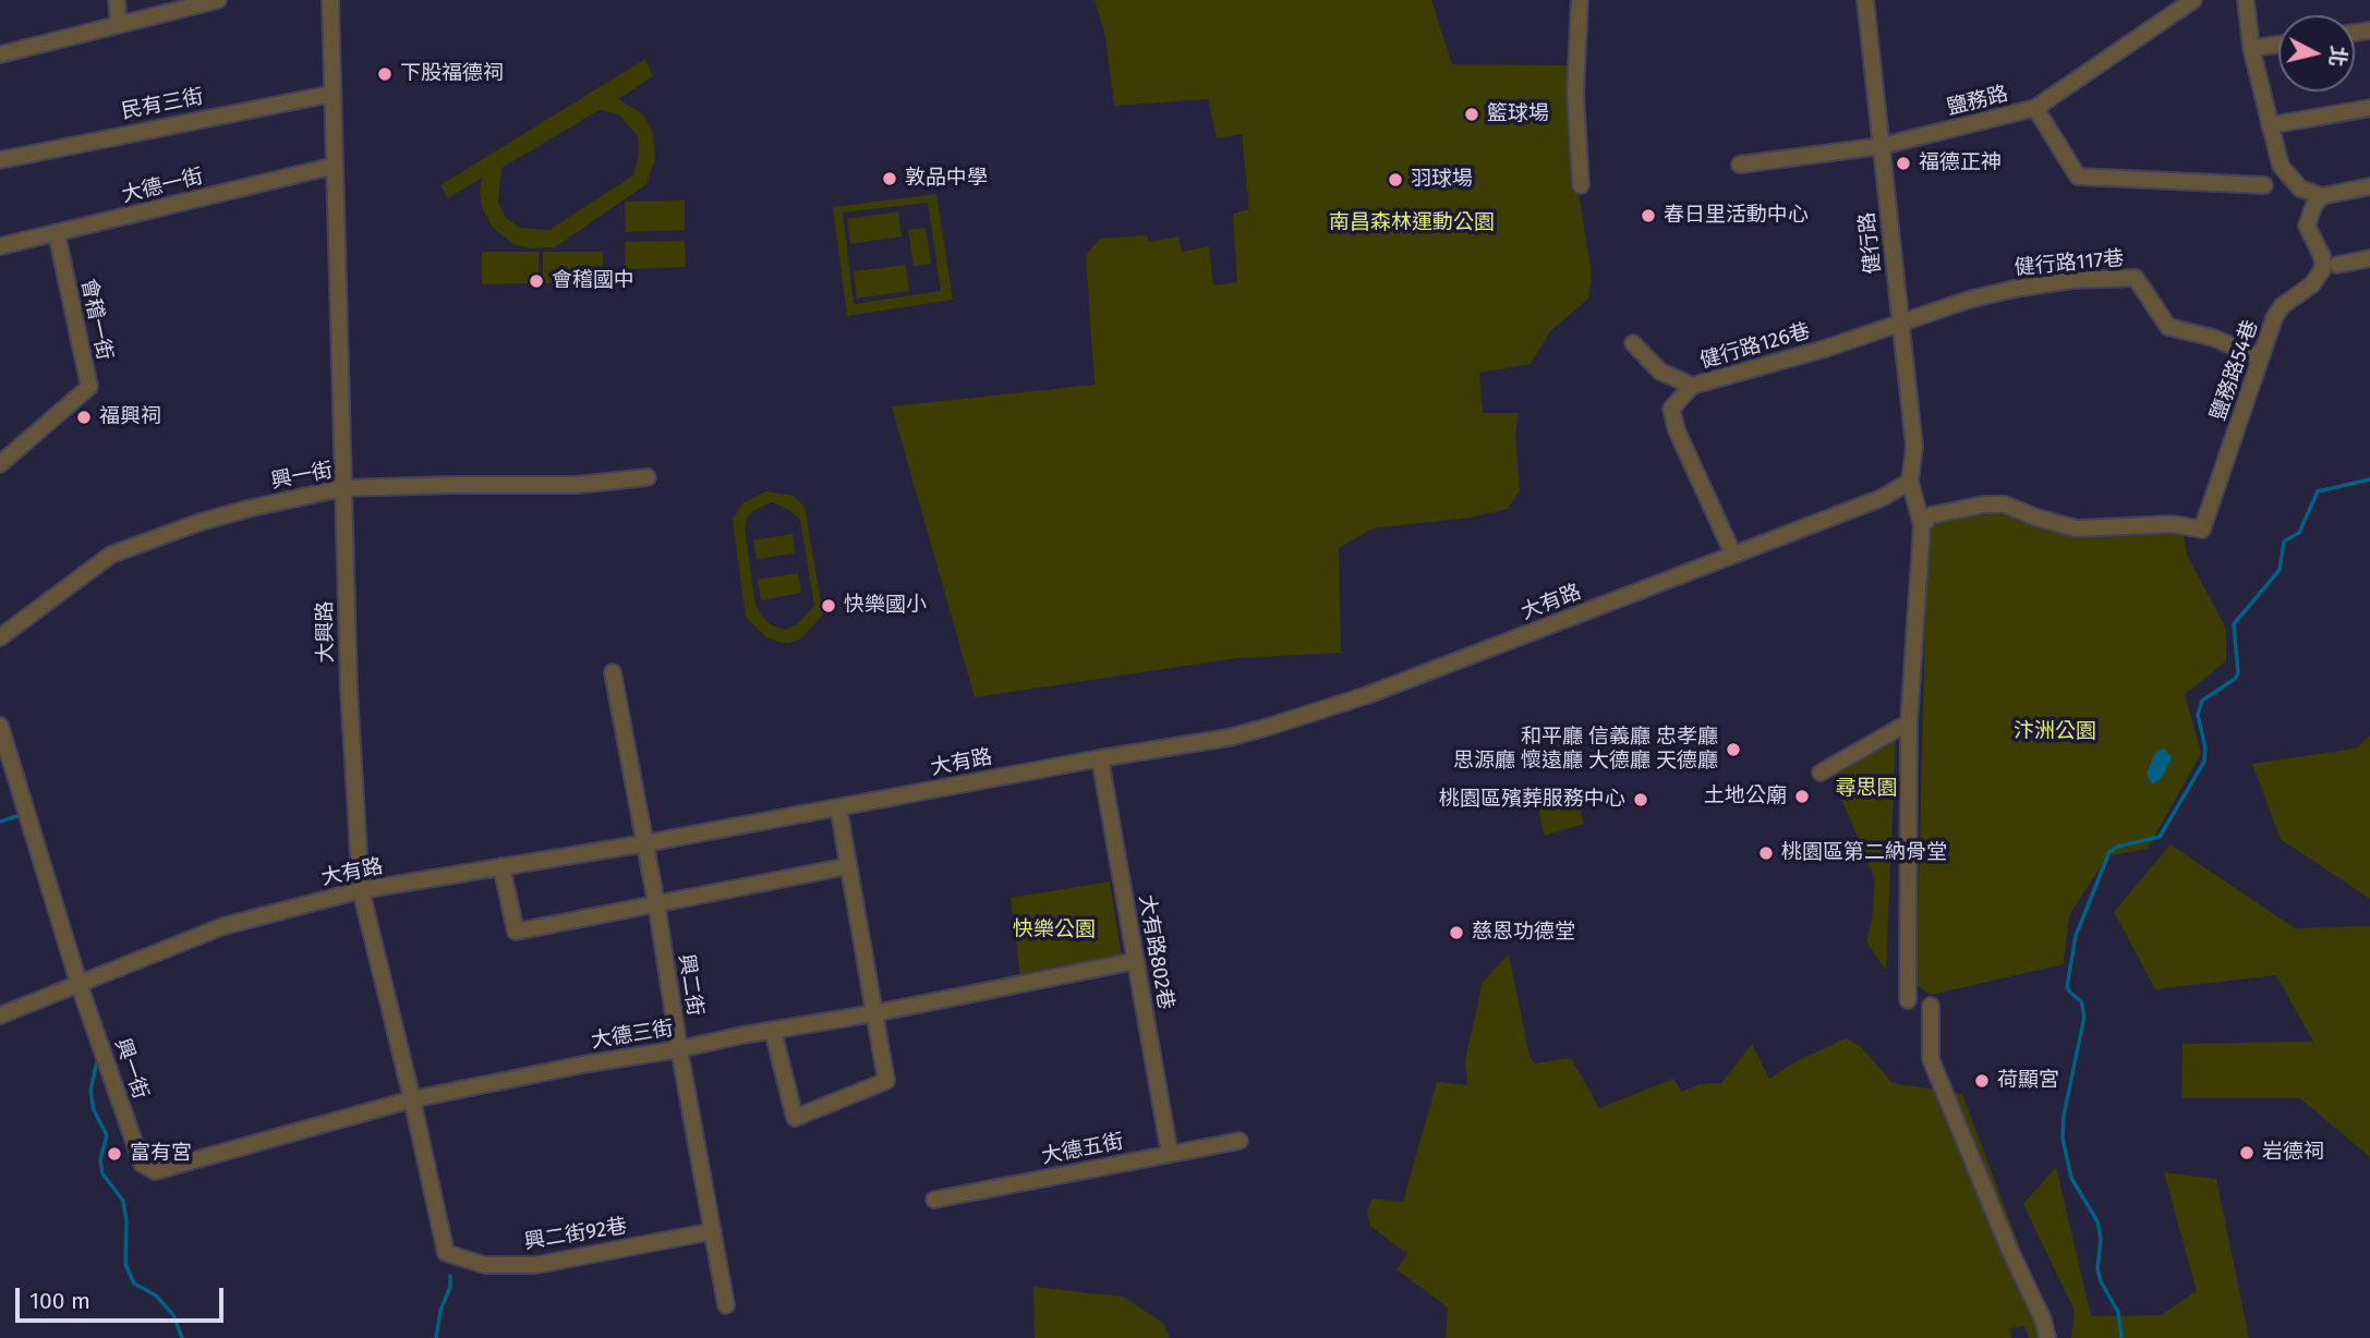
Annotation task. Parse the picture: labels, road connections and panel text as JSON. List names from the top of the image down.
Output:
{
  "streets": {
    "street": [
      "鹽務路",
      "民有三街",
      "大德一街",
      "健行路",
      "健行路117巷",
      "會稽一街",
      "健行路126巷",
      "鹽務路54巷",
      "興一街",
      "大有路",
      "大興路",
      "大有路802巷",
      "興二街",
      "大德三街",
      "大德五街",
      "興二街92巷"
    ]
  },
  "crossings": [
    ["鹽務路", "健行路"],
    ["民有三街", "大興路"],
    ["大德一街", "會稽一街"],
    ["大德一街", "大興路"],
    ["健行路", "健行路117巷"],
    ["健行路", "健行路126巷"],
    ["健行路", "大有路"],
    ["健行路117巷", "健行路126巷"],
    ["健行路117巷", "鹽務路54巷"],
    ["興一街", "大有路"],
    ["興一街", "大興路"],
    ["興一街", "大德三街"],
    ["大有路", "大興路"],
    ["大有路", "大有路802巷"],
    ["大有路", "興二街"],
    ["大興路", "大德三街"],
    ["大興路", "興二街92巷"],
    ["大有路802巷", "大德三街"],
    ["大有路802巷", "大德五街"],
    ["興二街", "大德三街"],
    ["興二街", "興二街92巷"]
  ],
  "parks": [
    "南昌森林運動公園",
    "汴洲公園",
    "尋思園",
    "快樂公園"
  ],
  "places": [
    "下股福德祠",
    "籃球場",
    "福德正神",
    "敦品中學",
    "羽球場",
    "春日里活動中心",
    "會稽國中",
    "福興祠",
    "快樂國小",
    "和平廳 信義廳 忠孝廳 思源廳 懷遠廳 大德廳 天德廳",
    "土地公廟",
    "桃園區殯葬服務中心",
    "桃園區第二納骨堂",
    "慈恩功德堂",
    "荷顯宮",
    "岩德祠",
    "富有宮"
  ],
  "scale_bar": "100 m",
  "north": "right"
}
